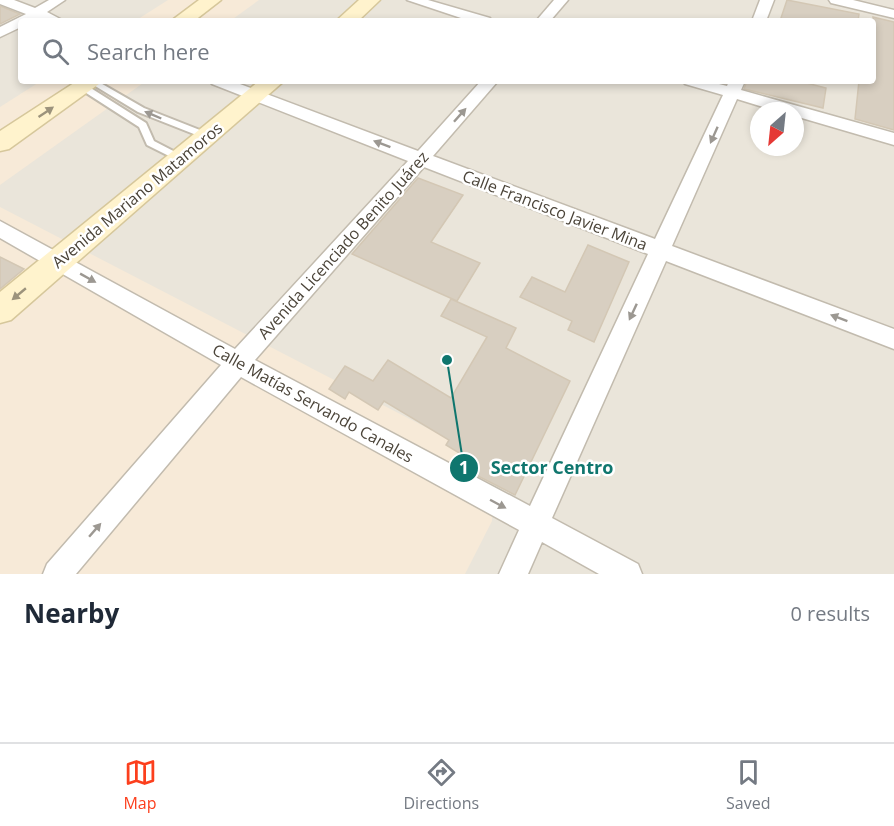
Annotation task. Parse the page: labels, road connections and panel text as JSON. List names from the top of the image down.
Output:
{
  "streets": {
    "main road": ["Avenida Mariano Matamoros"],
    "street": ["Calle Francisco Javier Mina", "Avenida Licenciado Benito Juárez", "Calle Matías Servando Canales"]
  },
  "crossings": [
    ["Avenida Mariano Matamoros", "Calle Francisco Javier Mina"],
    ["Avenida Mariano Matamoros", "Calle Matías Servando Canales"],
    ["Calle Francisco Javier Mina", "Avenida Licenciado Benito Juárez"],
    ["Avenida Licenciado Benito Juárez", "Calle Matías Servando Canales"]
  ],
  "one_way": ["Avenida Licenciado Benito Juárez", "Calle Matías Servando Canales"],
  "places": ["Sector Centro"],
  "north": "bottom left",
  "page": {
    "search": "Search here",
    "heading": ["Nearby", "0 results"],
    "nav": ["Map", "Directions", "Saved"]
  }
}
